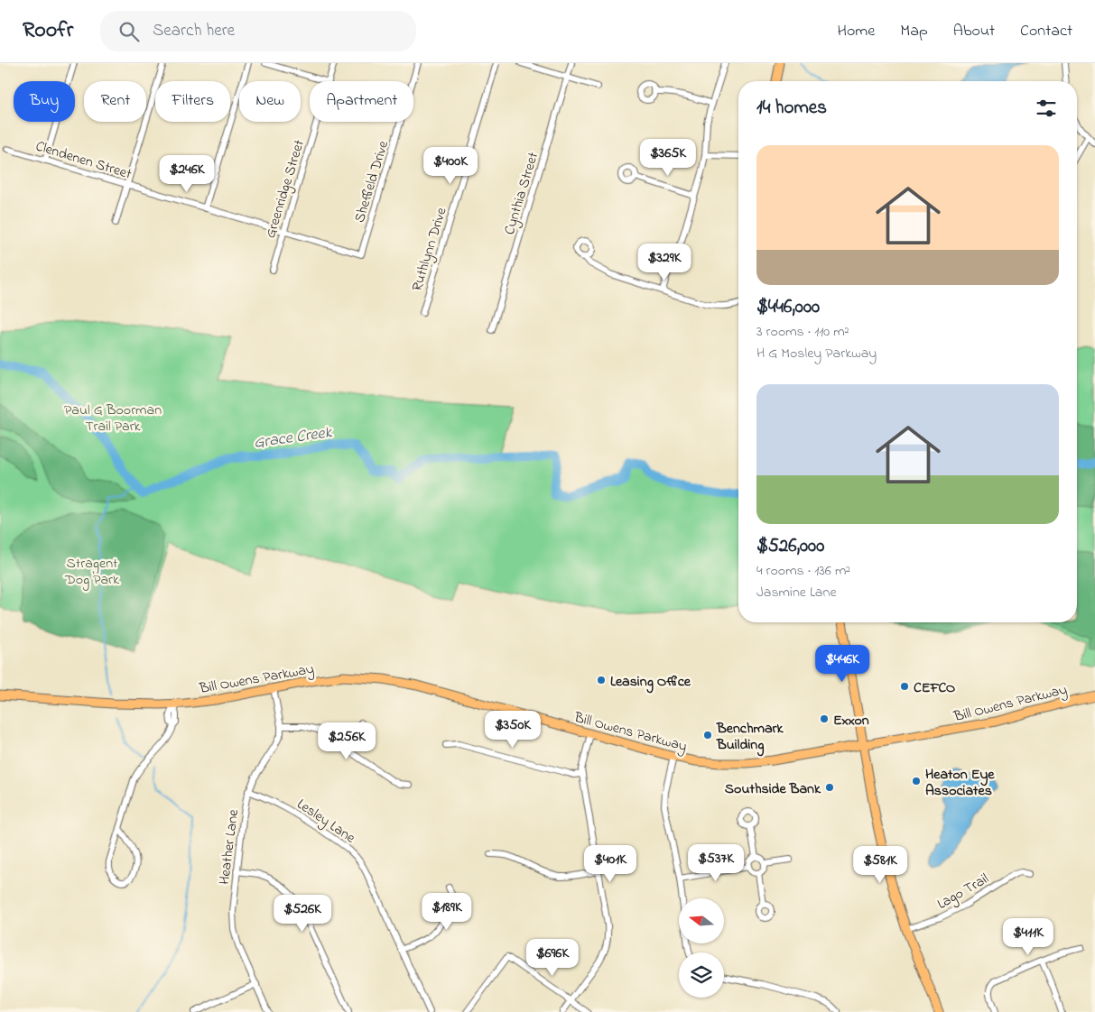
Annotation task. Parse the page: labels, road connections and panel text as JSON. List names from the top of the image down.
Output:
{
  "streets": {
    "main road": ["Bill Owens Parkway"],
    "street": [
      "Clendenen Street",
      "Sheffield Drive",
      "Greenridge Street",
      "Cynthia Street",
      "Ruthlynn Drive",
      "Lesley Lane",
      "Heather Lane",
      "Lago Trail"
    ]
  },
  "crossings": [
    ["Clendenen Street", "Sheffield Drive"],
    ["Clendenen Street", "Greenridge Street"],
    ["Bill Owens Parkway", "Heather Lane"],
    ["Lesley Lane", "Heather Lane"]
  ],
  "water": ["Grace Creek"],
  "parks": ["Paul G Boorman Trail Park", "Stragent Dog Park"],
  "places": [
    "Leasing Office",
    "CEFCO",
    "Exxon",
    "Benchmark Building",
    "Heaton Eye Associates",
    "Southside Bank"
  ],
  "north": "left",
  "page": {
    "header": "Roofr",
    "search": "Search here",
    "nav": [
      "Home",
      "Map",
      "About",
      "Contact"
    ],
    "chip": [
      "Buy",
      "Rent",
      "Filters",
      "New",
      "Apartment"
    ],
    "heading": "14 homes",
    "list": [
      {
        "name": "$446,000",
        "note": "3 rooms · 110 m² · H G Mosley Parkway"
      },
      {
        "name": "$526,000",
        "note": "4 rooms · 136 m² · Jasmine Lane"
      }
    ],
    "price": [
      "$365K",
      "$400K",
      "$246K",
      "$329K",
      "$446K",
      "$350K",
      "$256K",
      "$537K",
      "$401K",
      "$581K",
      "$189K",
      "$526K",
      "$411K",
      "$696K"
    ]
  }
}
